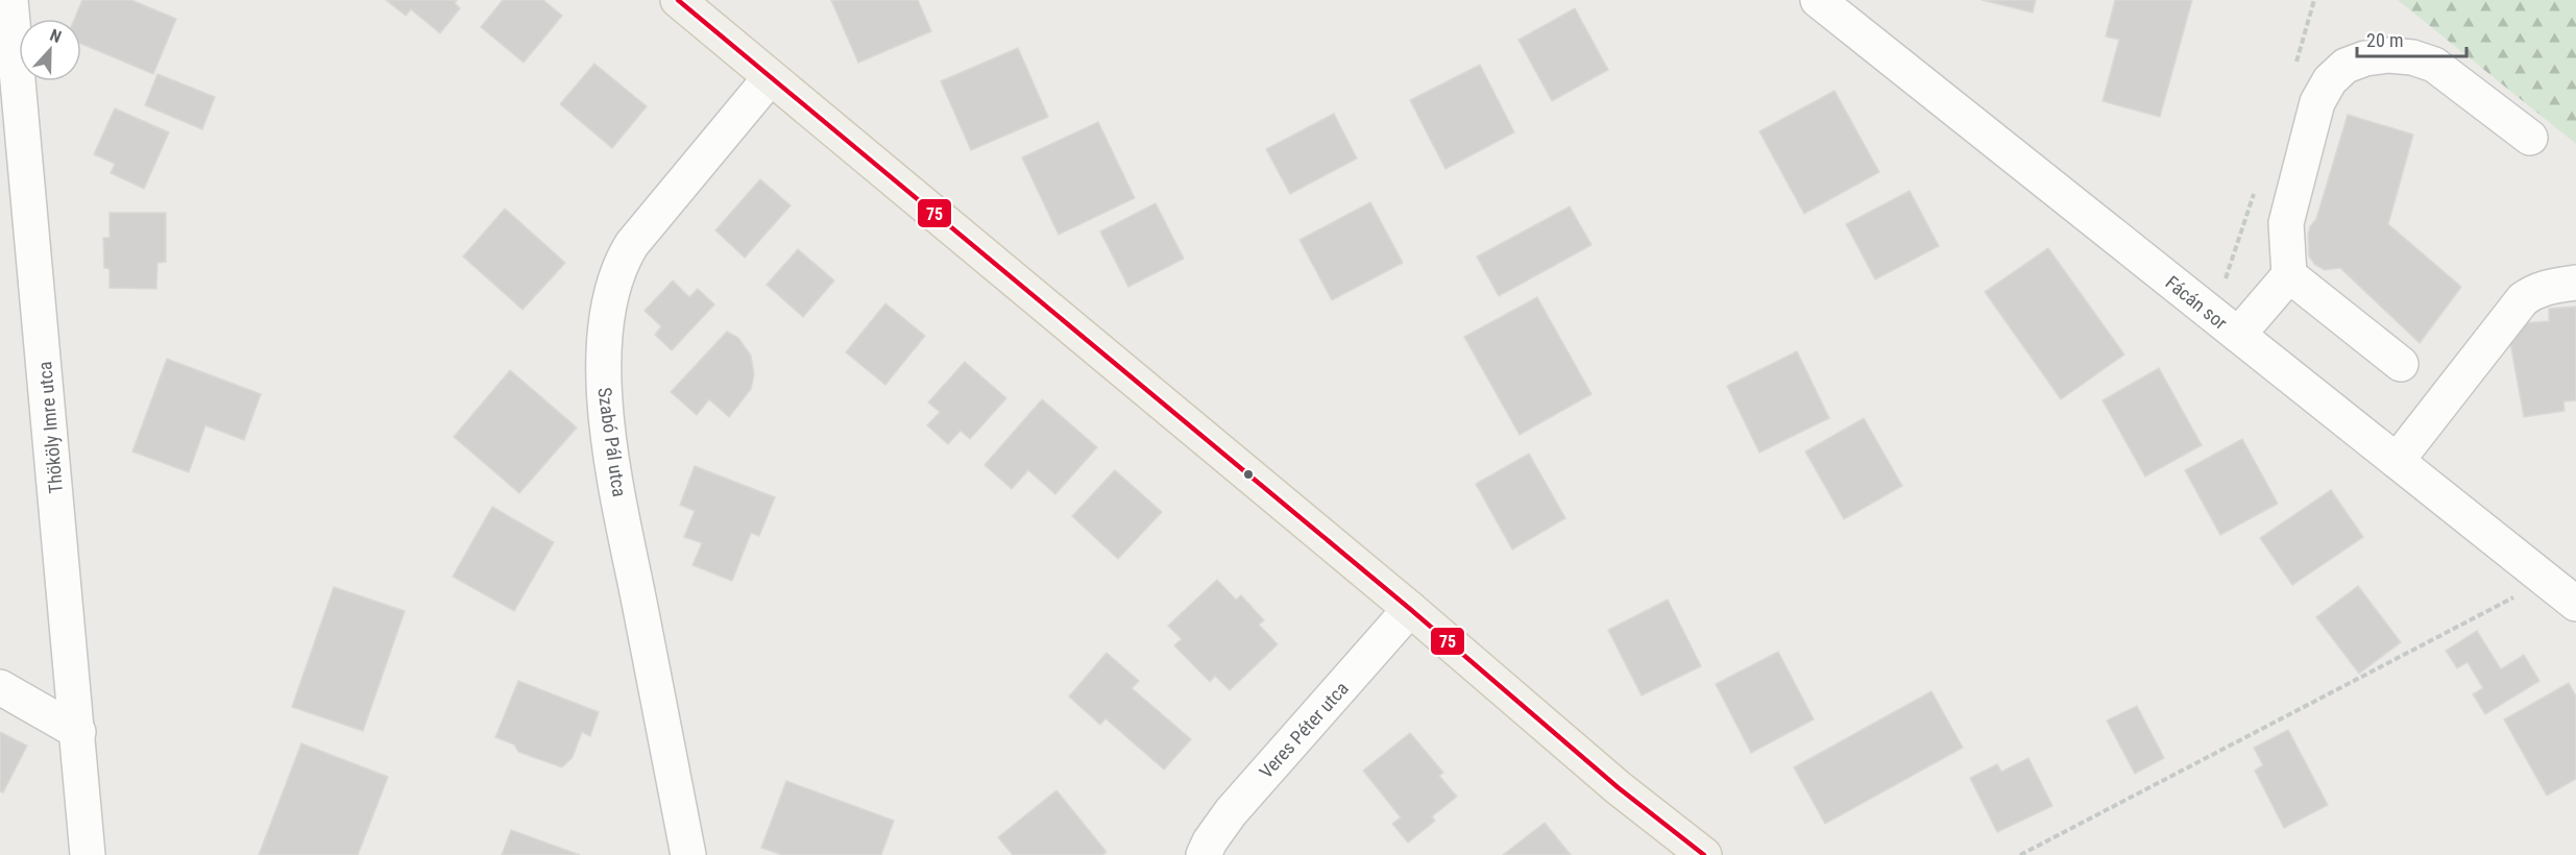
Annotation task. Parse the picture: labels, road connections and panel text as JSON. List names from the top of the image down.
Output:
{
  "streets": {
    "street": [
      "Fácán sor",
      "Thököly Imre utca",
      "Szabó Pál utca",
      "Veres Péter utca"
    ]
  },
  "lines": ["transit line 75"],
  "scale_bar": "20 m",
  "north": "top"
}
